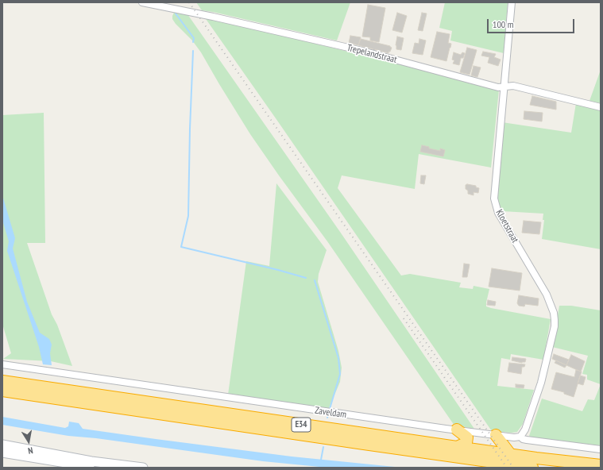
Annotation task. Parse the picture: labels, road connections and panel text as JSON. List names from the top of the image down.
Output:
{
  "streets": {
    "highway": ["E34"],
    "street": ["Trepelandstraat", "Kloetstraat", "Zaveldam"]
  },
  "crossings": [
    ["Trepelandstraat", "Kloetstraat"],
    ["Kloetstraat", "Zaveldam"]
  ],
  "scale_bar": "100 m",
  "north": "bottom"
}
